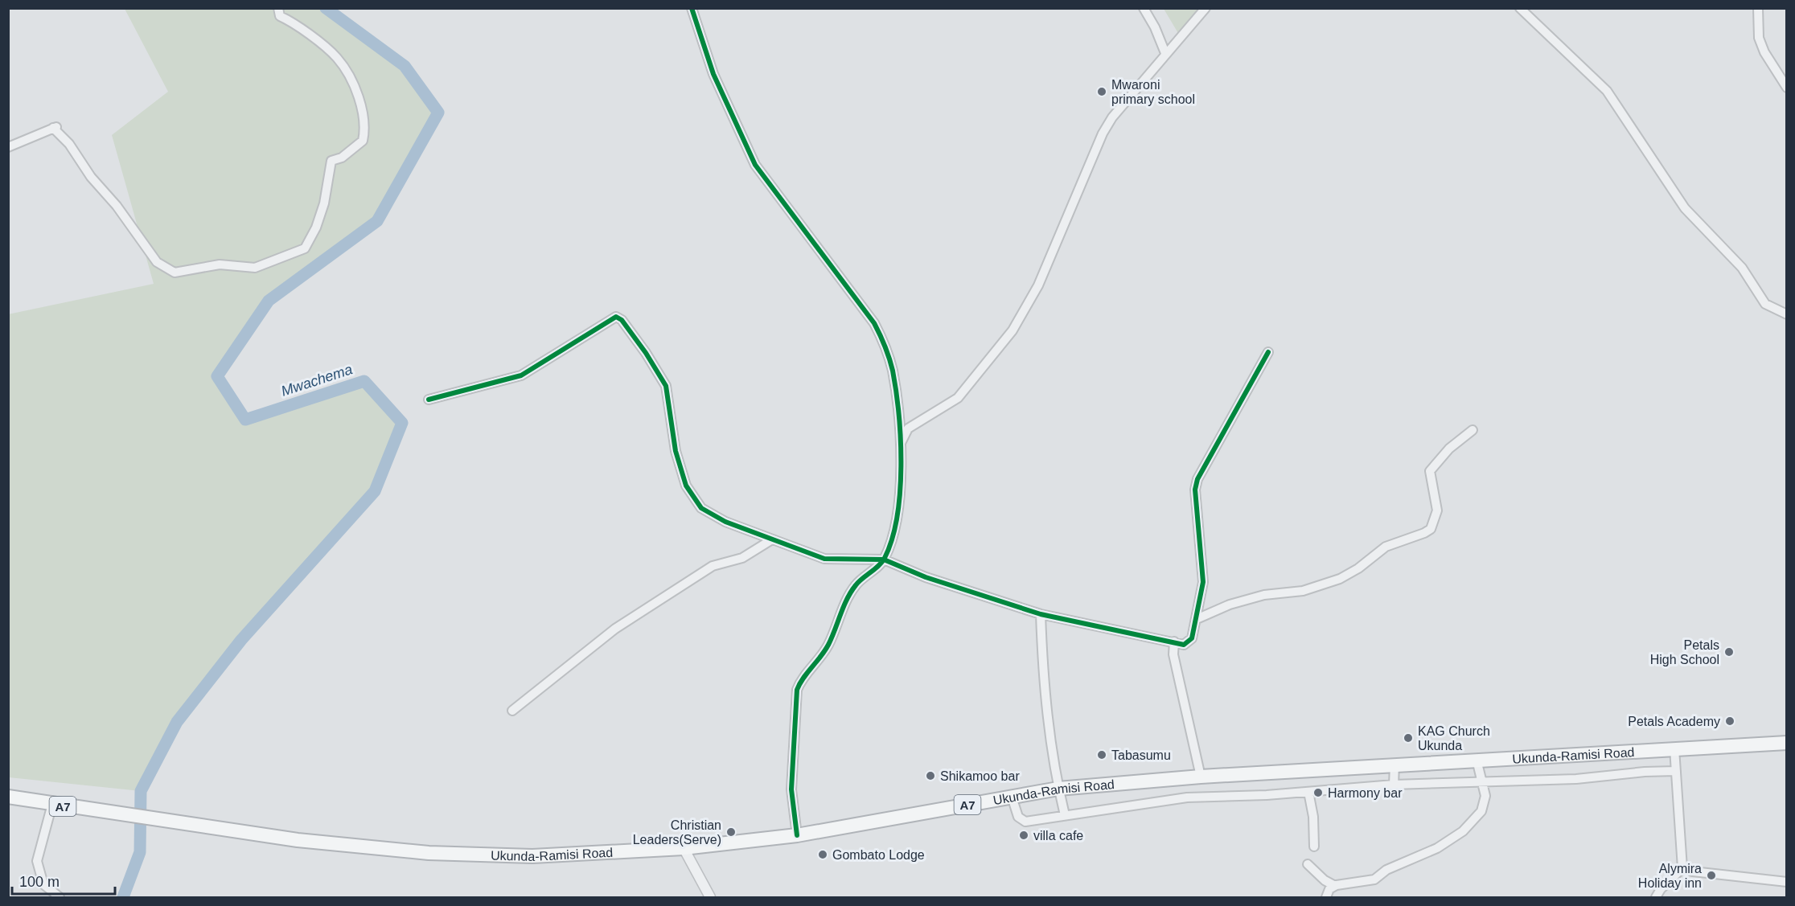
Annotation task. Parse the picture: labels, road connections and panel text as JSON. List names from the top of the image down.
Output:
{
  "streets": {
    "highway": ["Ukunda-Ramisi Road", "A7"]
  },
  "crossings": [
    ["Ukunda-Ramisi Road", "A7"]
  ],
  "water": ["Mwachema"],
  "places": [
    "Mwaroni primary school",
    "Petals High School",
    "Petals Academy",
    "KAG Church Ukunda",
    "Tabasumu",
    "Shikamoo bar",
    "Harmony bar",
    "Christian Leaders(Serve)",
    "villa cafe",
    "Gombato Lodge",
    "Alymira Holiday inn"
  ],
  "scale_bar": "100 m"
}
